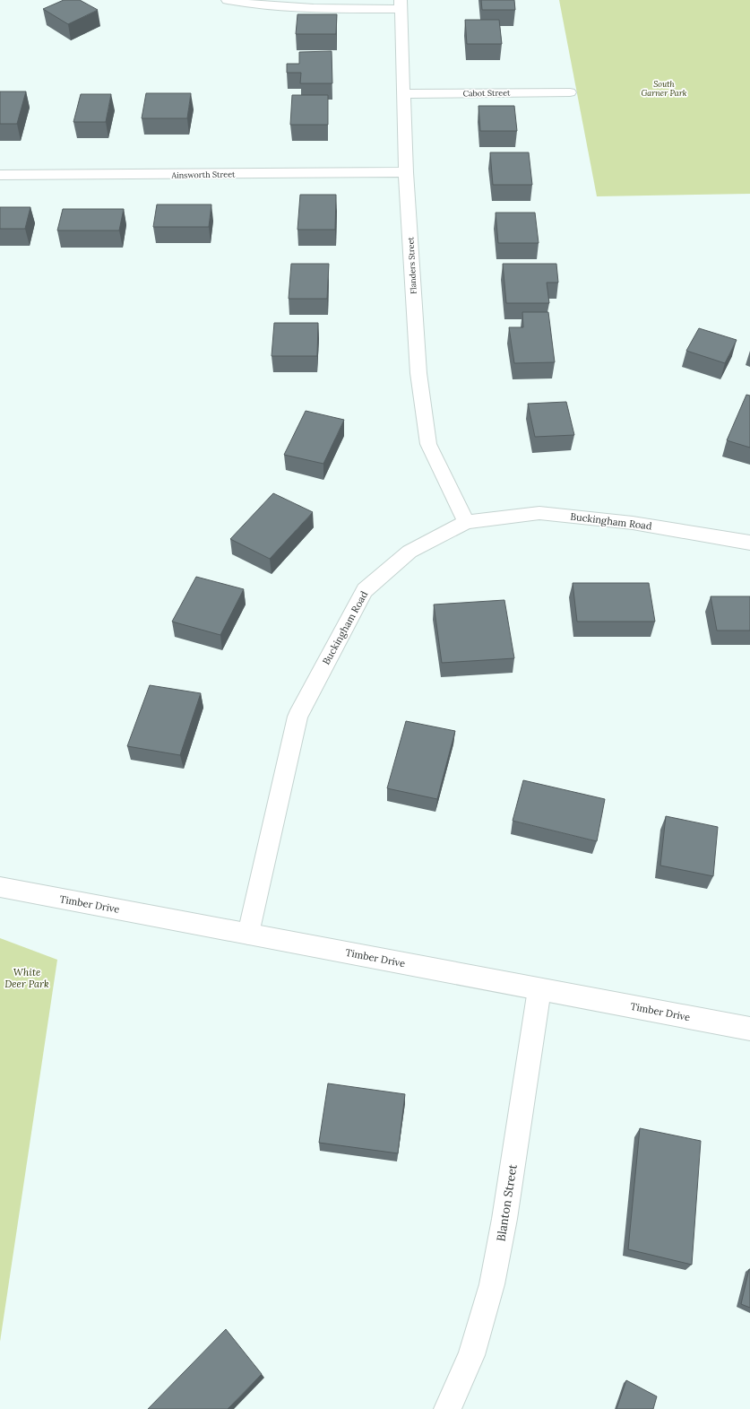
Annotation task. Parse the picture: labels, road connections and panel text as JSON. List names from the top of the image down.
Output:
{
  "streets": {
    "street": [
      "Cabot Street",
      "Ainsworth Street",
      "Flanders Street",
      "Buckingham Road",
      "Timber Drive",
      "Blanton Street"
    ]
  },
  "crossings": [
    ["Cabot Street", "Flanders Street"],
    ["Ainsworth Street", "Flanders Street"],
    ["Flanders Street", "Buckingham Road"],
    ["Buckingham Road", "Timber Drive"],
    ["Timber Drive", "Blanton Street"]
  ],
  "parks": ["South Garner Park", "White Deer Park"]
}
